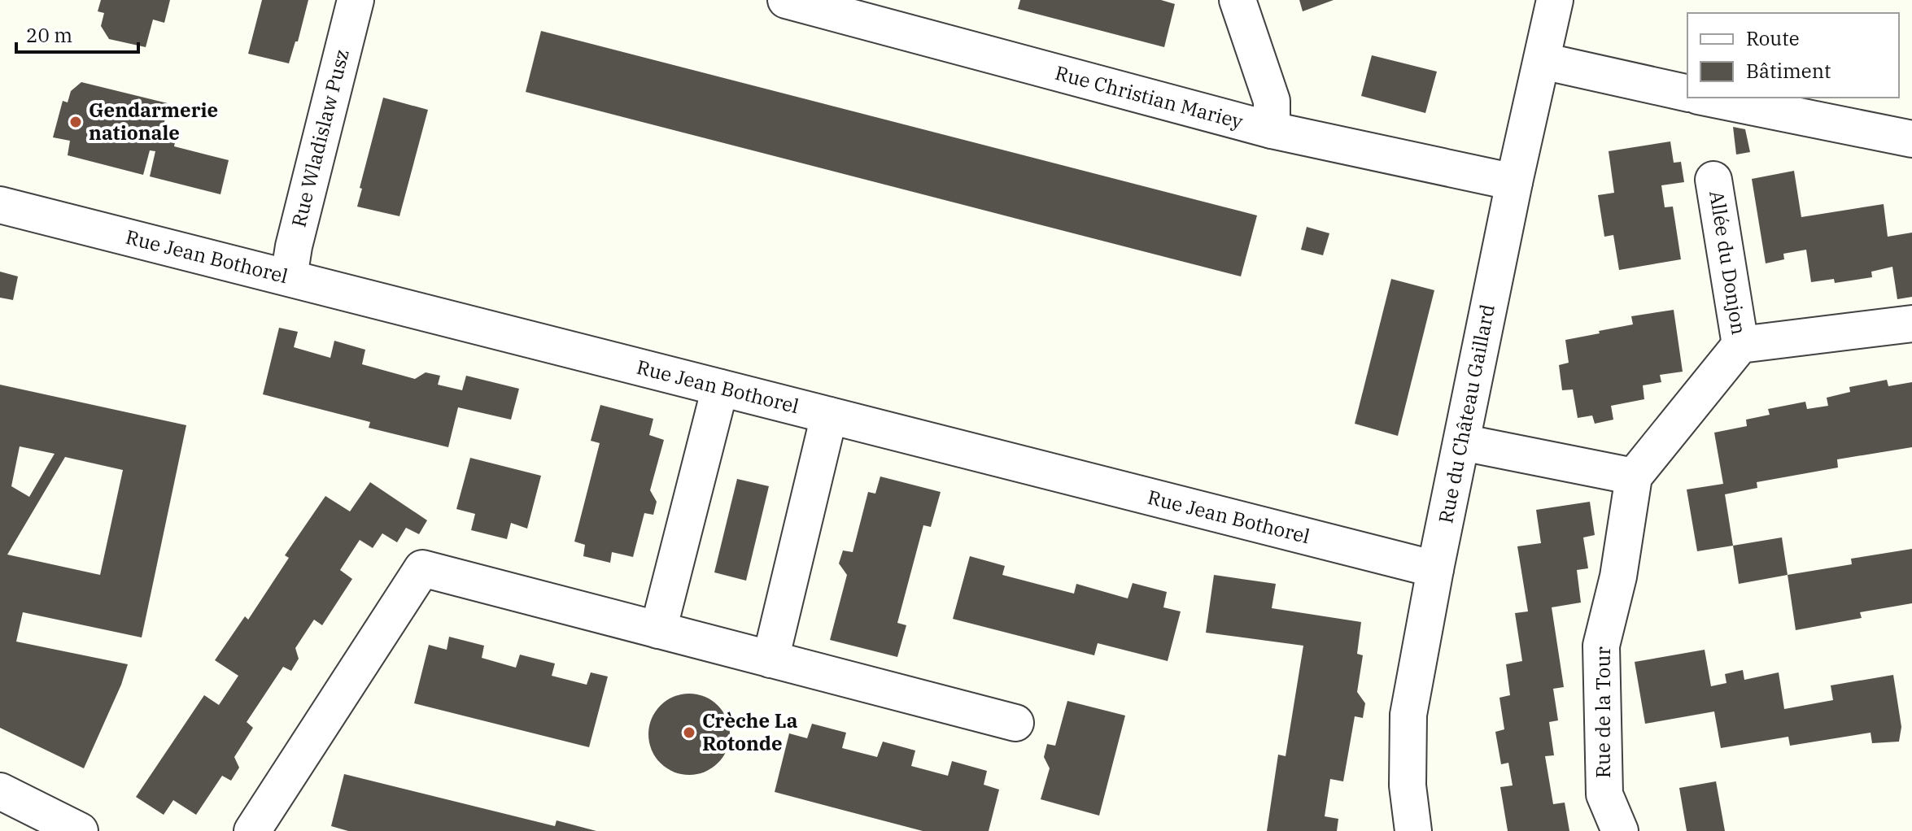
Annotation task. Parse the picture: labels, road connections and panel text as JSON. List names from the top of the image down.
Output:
{
  "streets": {
    "street": [
      "Rue Christian Mariey",
      "Rue Wladislaw Pusz",
      "Rue Jean Bothorel",
      "Allée du Donjon",
      "Rue du Château Gaillard",
      "Rue de la Tour"
    ]
  },
  "crossings": [
    ["Rue Christian Mariey", "Rue du Château Gaillard"],
    ["Rue Wladislaw Pusz", "Rue Jean Bothorel"],
    ["Rue Jean Bothorel", "Rue du Château Gaillard"]
  ],
  "places": ["Gendarmerie nationale", "Crèche La Rotonde"],
  "legend": ["Route", "Bâtiment"],
  "scale_bar": "20 m"
}
